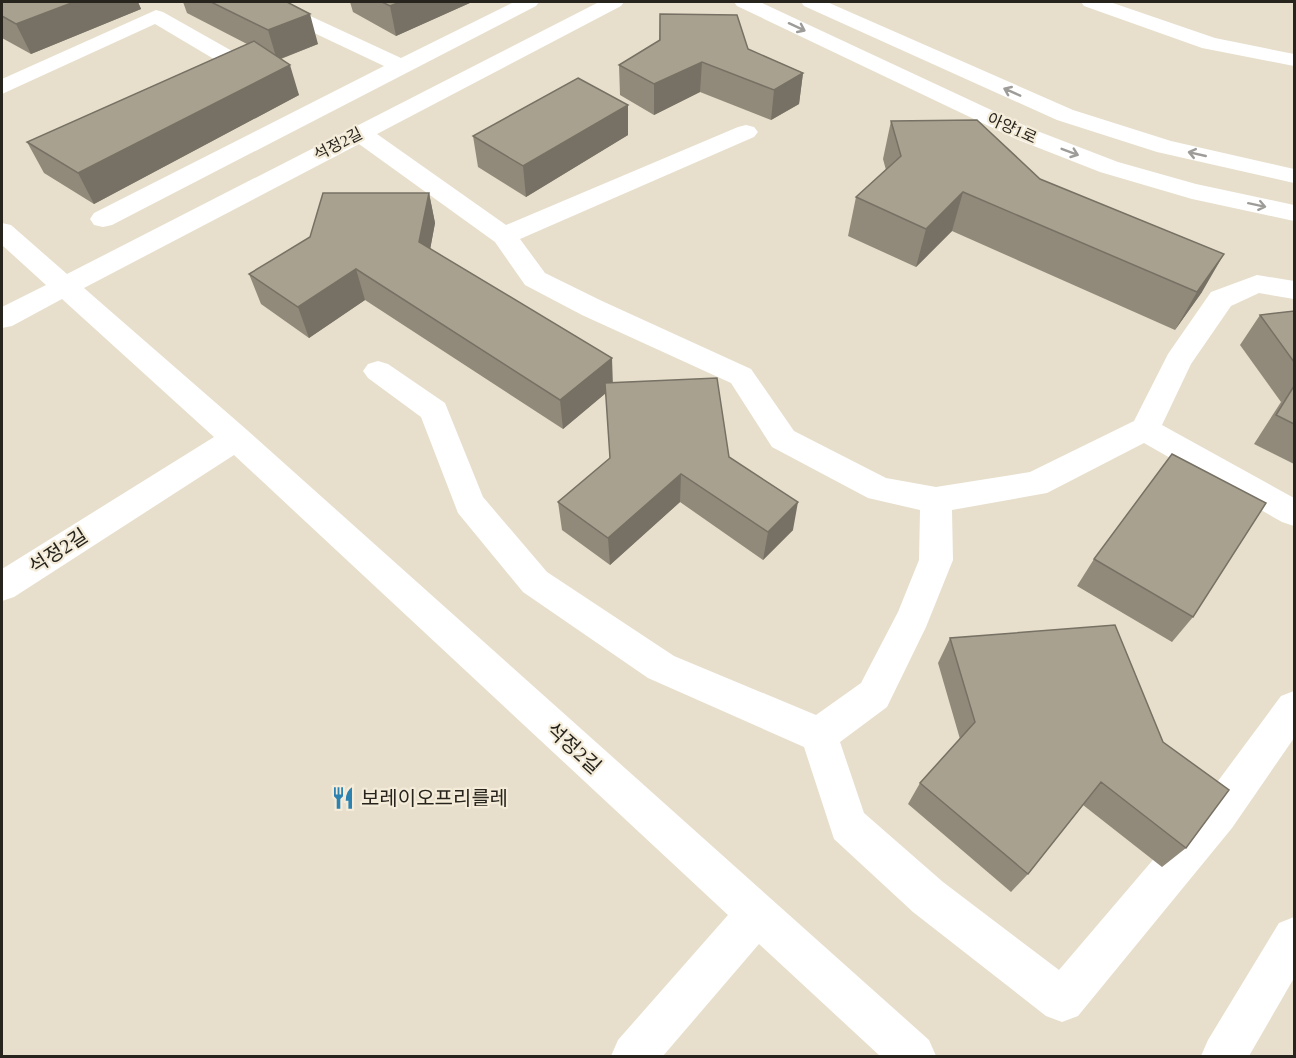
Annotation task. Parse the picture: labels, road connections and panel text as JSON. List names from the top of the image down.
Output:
{
  "streets": {
    "street": ["아양1로", "석정2길"]
  },
  "places": {
    "restaurant": ["보레이오프리를레"]
  }
}
